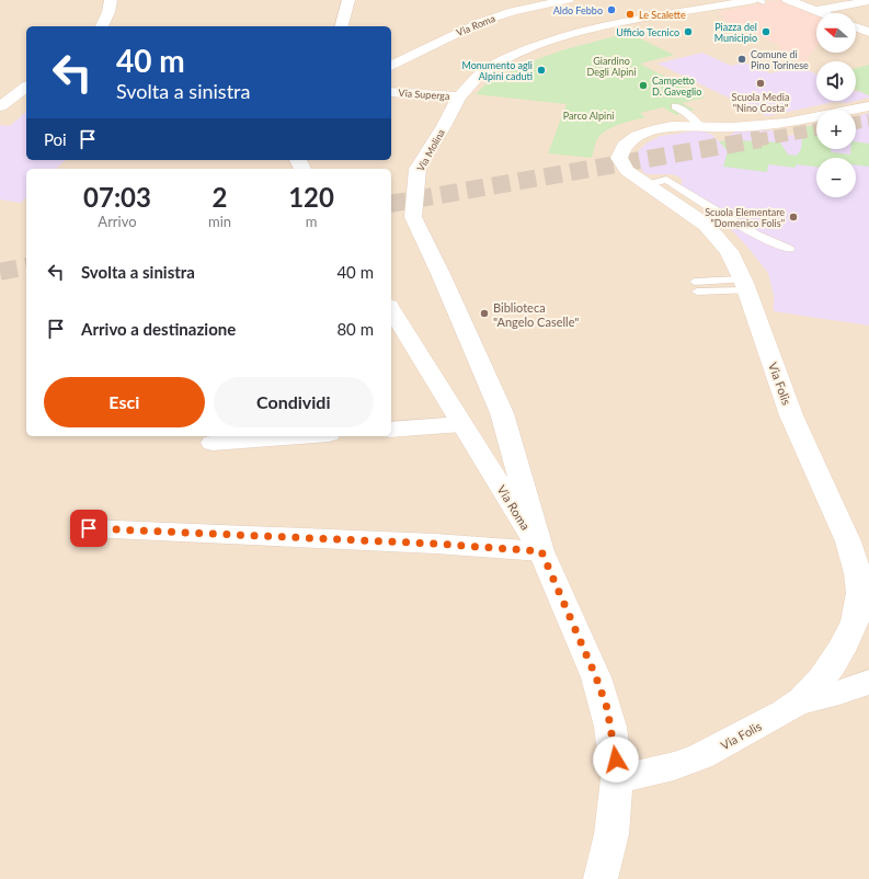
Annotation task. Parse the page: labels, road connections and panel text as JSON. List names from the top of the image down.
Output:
{
  "streets": {
    "street": [
      "Via Roma",
      "Via Superga",
      "Via Molina",
      "Via Folis"
    ]
  },
  "crossings": [
    ["Via Roma", "Via Molina"],
    ["Via Roma", "Via Folis"],
    ["Via Superga", "Via Molina"]
  ],
  "parks": ["Giardino Degli Alpini", "Parco Alpini"],
  "places": [
    "Aldo Febbo",
    "Le Scalette",
    "Ufficio Tecnico",
    "Piazza del Municipio",
    "Comune di Pino Torinese",
    "Monumento agli Alpini caduti",
    "Scuola Media \"Nino Costa\"",
    "Campetto D. Gaveglio",
    "Scuola Elementare \"Domenico Folis\"",
    "Biblioteca \"Angelo Caselle\""
  ],
  "north": "left",
  "page": {
    "map_buttons": ["+", "−"],
    "turn": ["40 m", "Svolta a sinistra"],
    "then": "Poi",
    "eta": [
      "07:03",
      "Arrivo",
      "2",
      "min",
      "120",
      "m"
    ],
    "list": [
      {
        "name": "Svolta a sinistra",
        "value": "40 m"
      },
      {
        "name": "Arrivo a destinazione",
        "value": "80 m"
      }
    ],
    "buttons": ["Esci", "Condividi"]
  }
}
